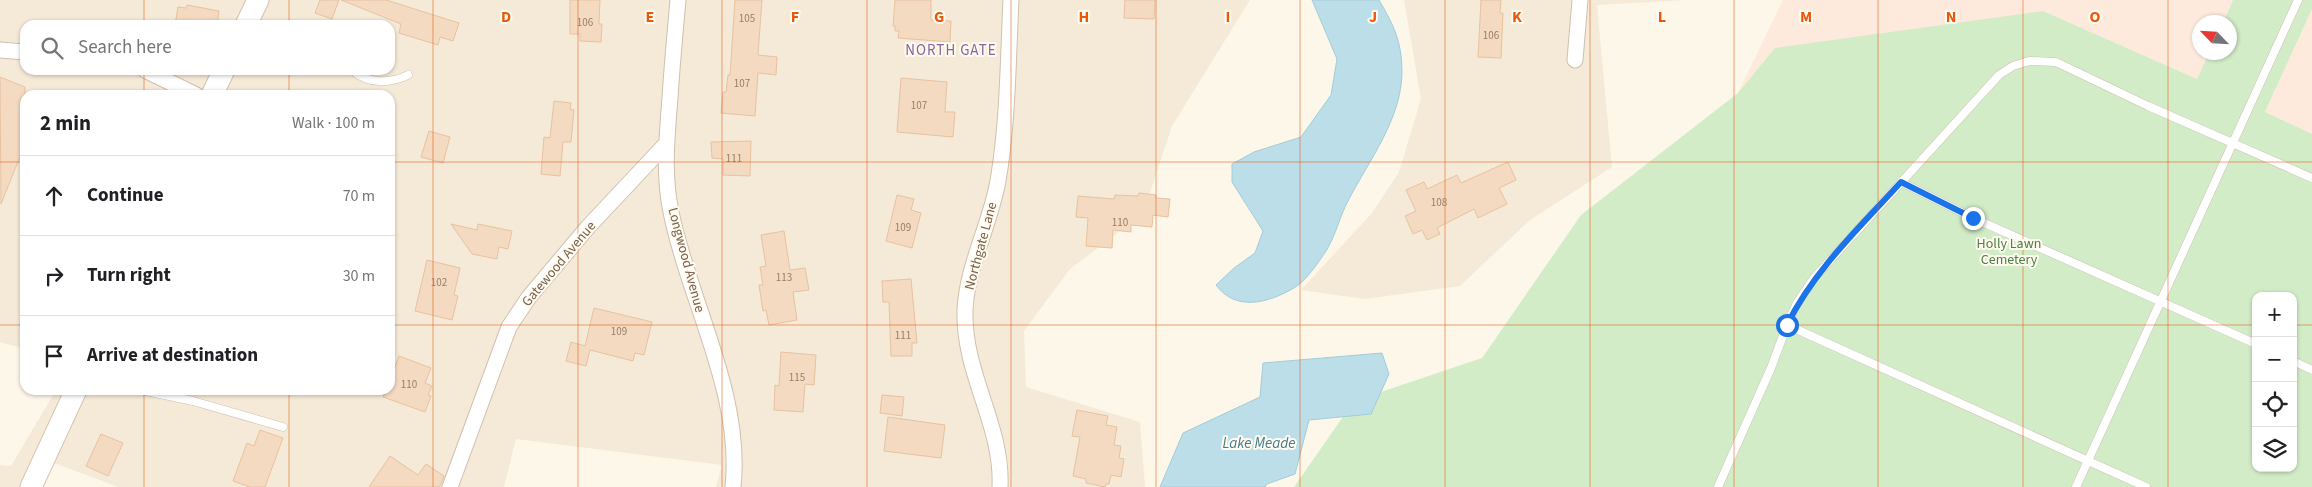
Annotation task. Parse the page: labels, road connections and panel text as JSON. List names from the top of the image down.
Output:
{
  "streets": {
    "street": ["Northgate Lane", "Longwood Avenue", "Gatewood Avenue"]
  },
  "crossings": [
    ["Longwood Avenue", "Gatewood Avenue"]
  ],
  "districts": ["NORTH GATE"],
  "water": ["Lake Meade"],
  "parks": ["Holly Lawn Cemetery"],
  "house_numbers": [
    "105",
    "106",
    "106",
    "107",
    "107",
    "111",
    "108",
    "110",
    "109",
    "113",
    "102",
    "109",
    "111",
    "115",
    "110"
  ],
  "north": "top left",
  "page": {
    "search": "Search here",
    "heading": ["2 min", "Walk · 100 m"],
    "list": [
      ["Continue", "70 m"],
      ["Turn right", "30 m"],
      "Arrive at destination"
    ],
    "map_buttons": ["+", "−"]
  },
  "grid": {
    "columns": [
      "D",
      "E",
      "F",
      "G",
      "H",
      "I",
      "J",
      "K",
      "L",
      "M",
      "N",
      "O"
    ]
  }
}
